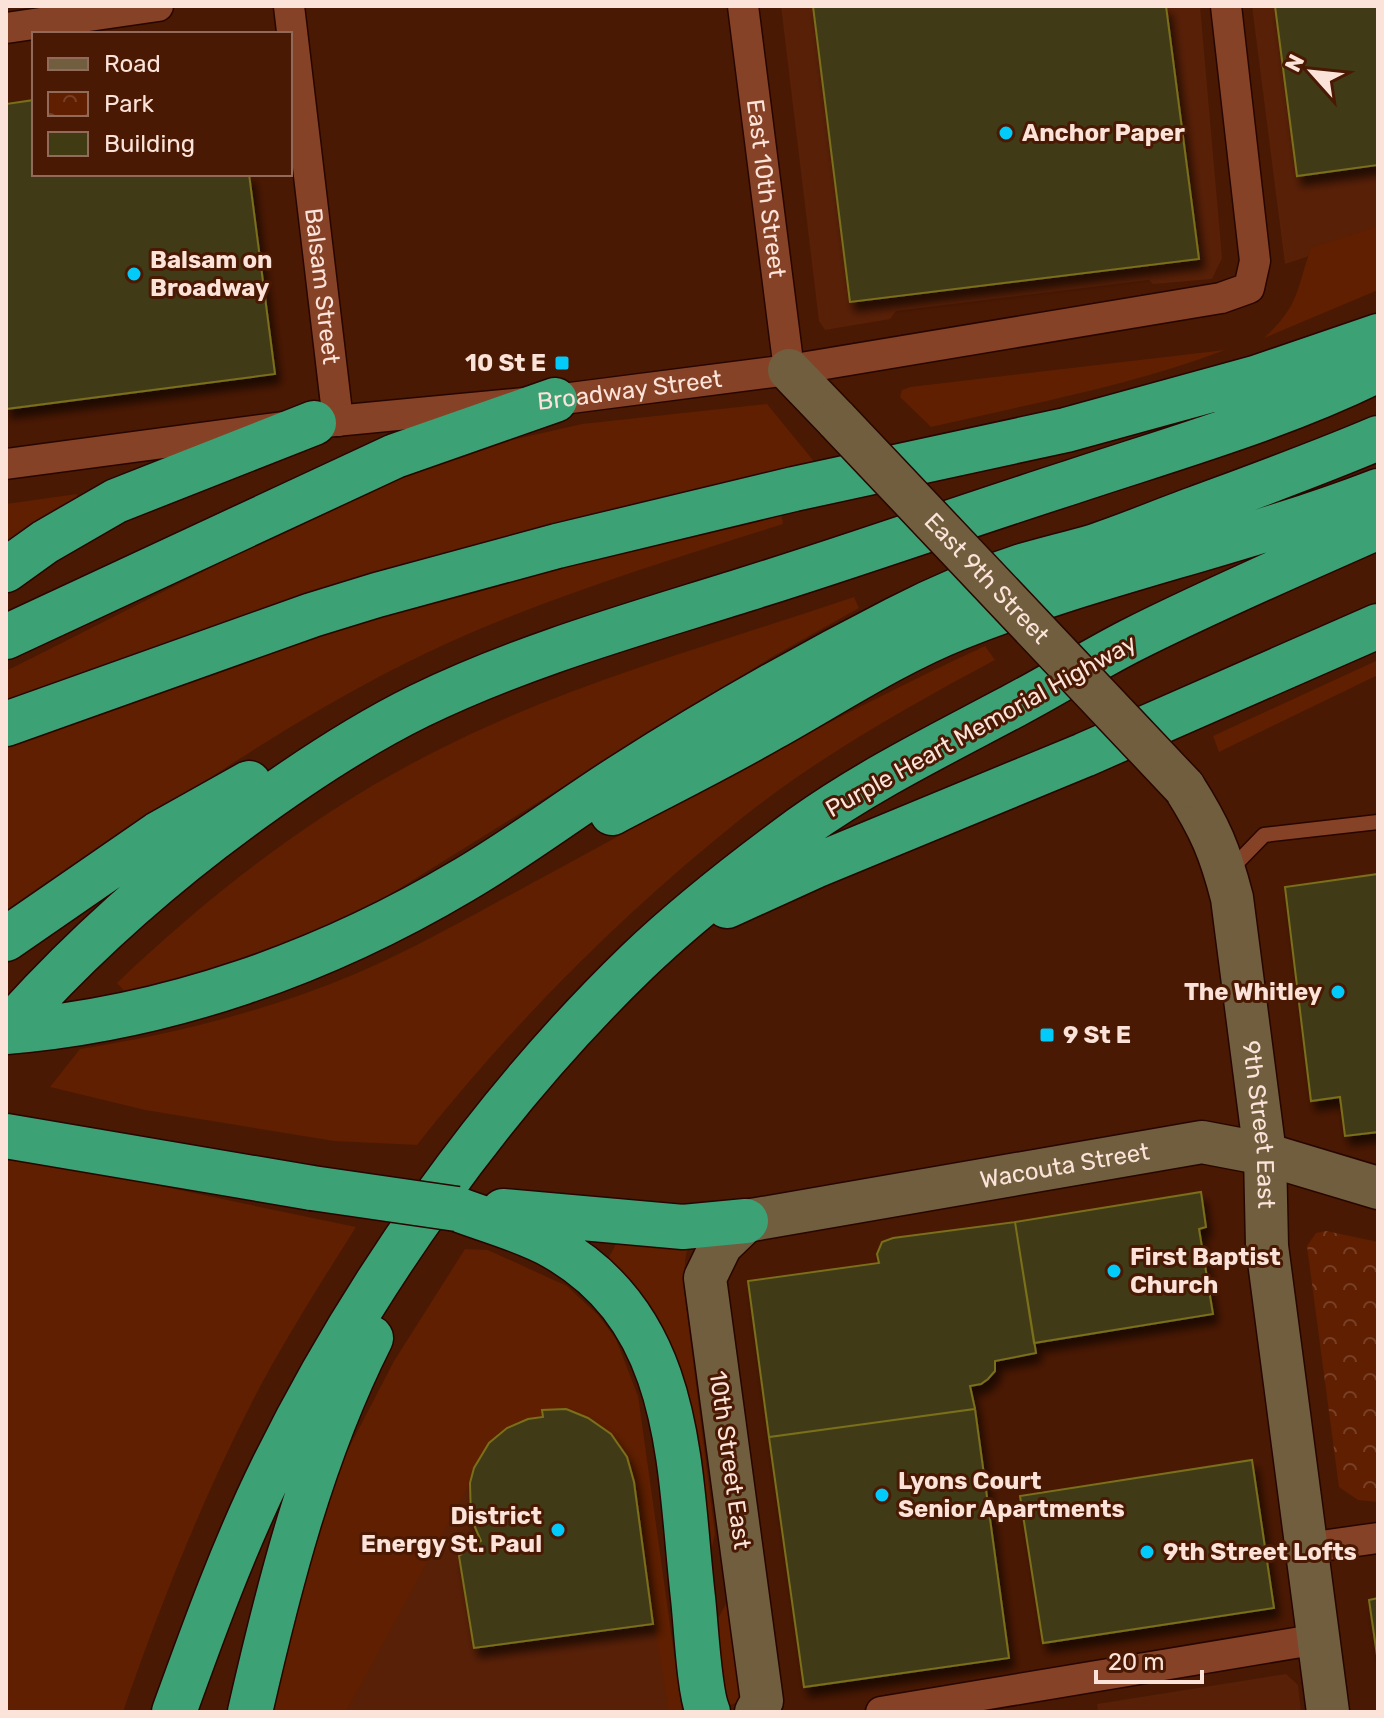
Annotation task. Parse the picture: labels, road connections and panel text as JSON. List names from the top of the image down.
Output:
{
  "streets": {
    "highway": ["Purple Heart Memorial Highway"],
    "street": [
      "East 10th Street",
      "Balsam Street",
      "Broadway Street",
      "East 9th Street",
      "9th Street East",
      "Wacouta Street",
      "10th Street East"
    ]
  },
  "crossings": [
    ["East 10th Street", "Broadway Street"],
    ["East 10th Street", "East 9th Street"],
    ["Balsam Street", "Broadway Street"],
    ["Broadway Street", "East 9th Street"],
    ["East 9th Street", "9th Street East"],
    ["9th Street East", "Wacouta Street"],
    ["Wacouta Street", "10th Street East"]
  ],
  "places": {
    "other": [
      "Anchor Paper",
      "Balsam on Broadway",
      "The Whitley",
      "First Baptist Church",
      "Lyons Court Senior Apartments",
      "District Energy St. Paul",
      "9th Street Lofts"
    ],
    "transit": ["10 St E", "9 St E"]
  },
  "legend": ["Road", "Park", "Building"],
  "scale_bar": "20 m",
  "north": "top left"
}
